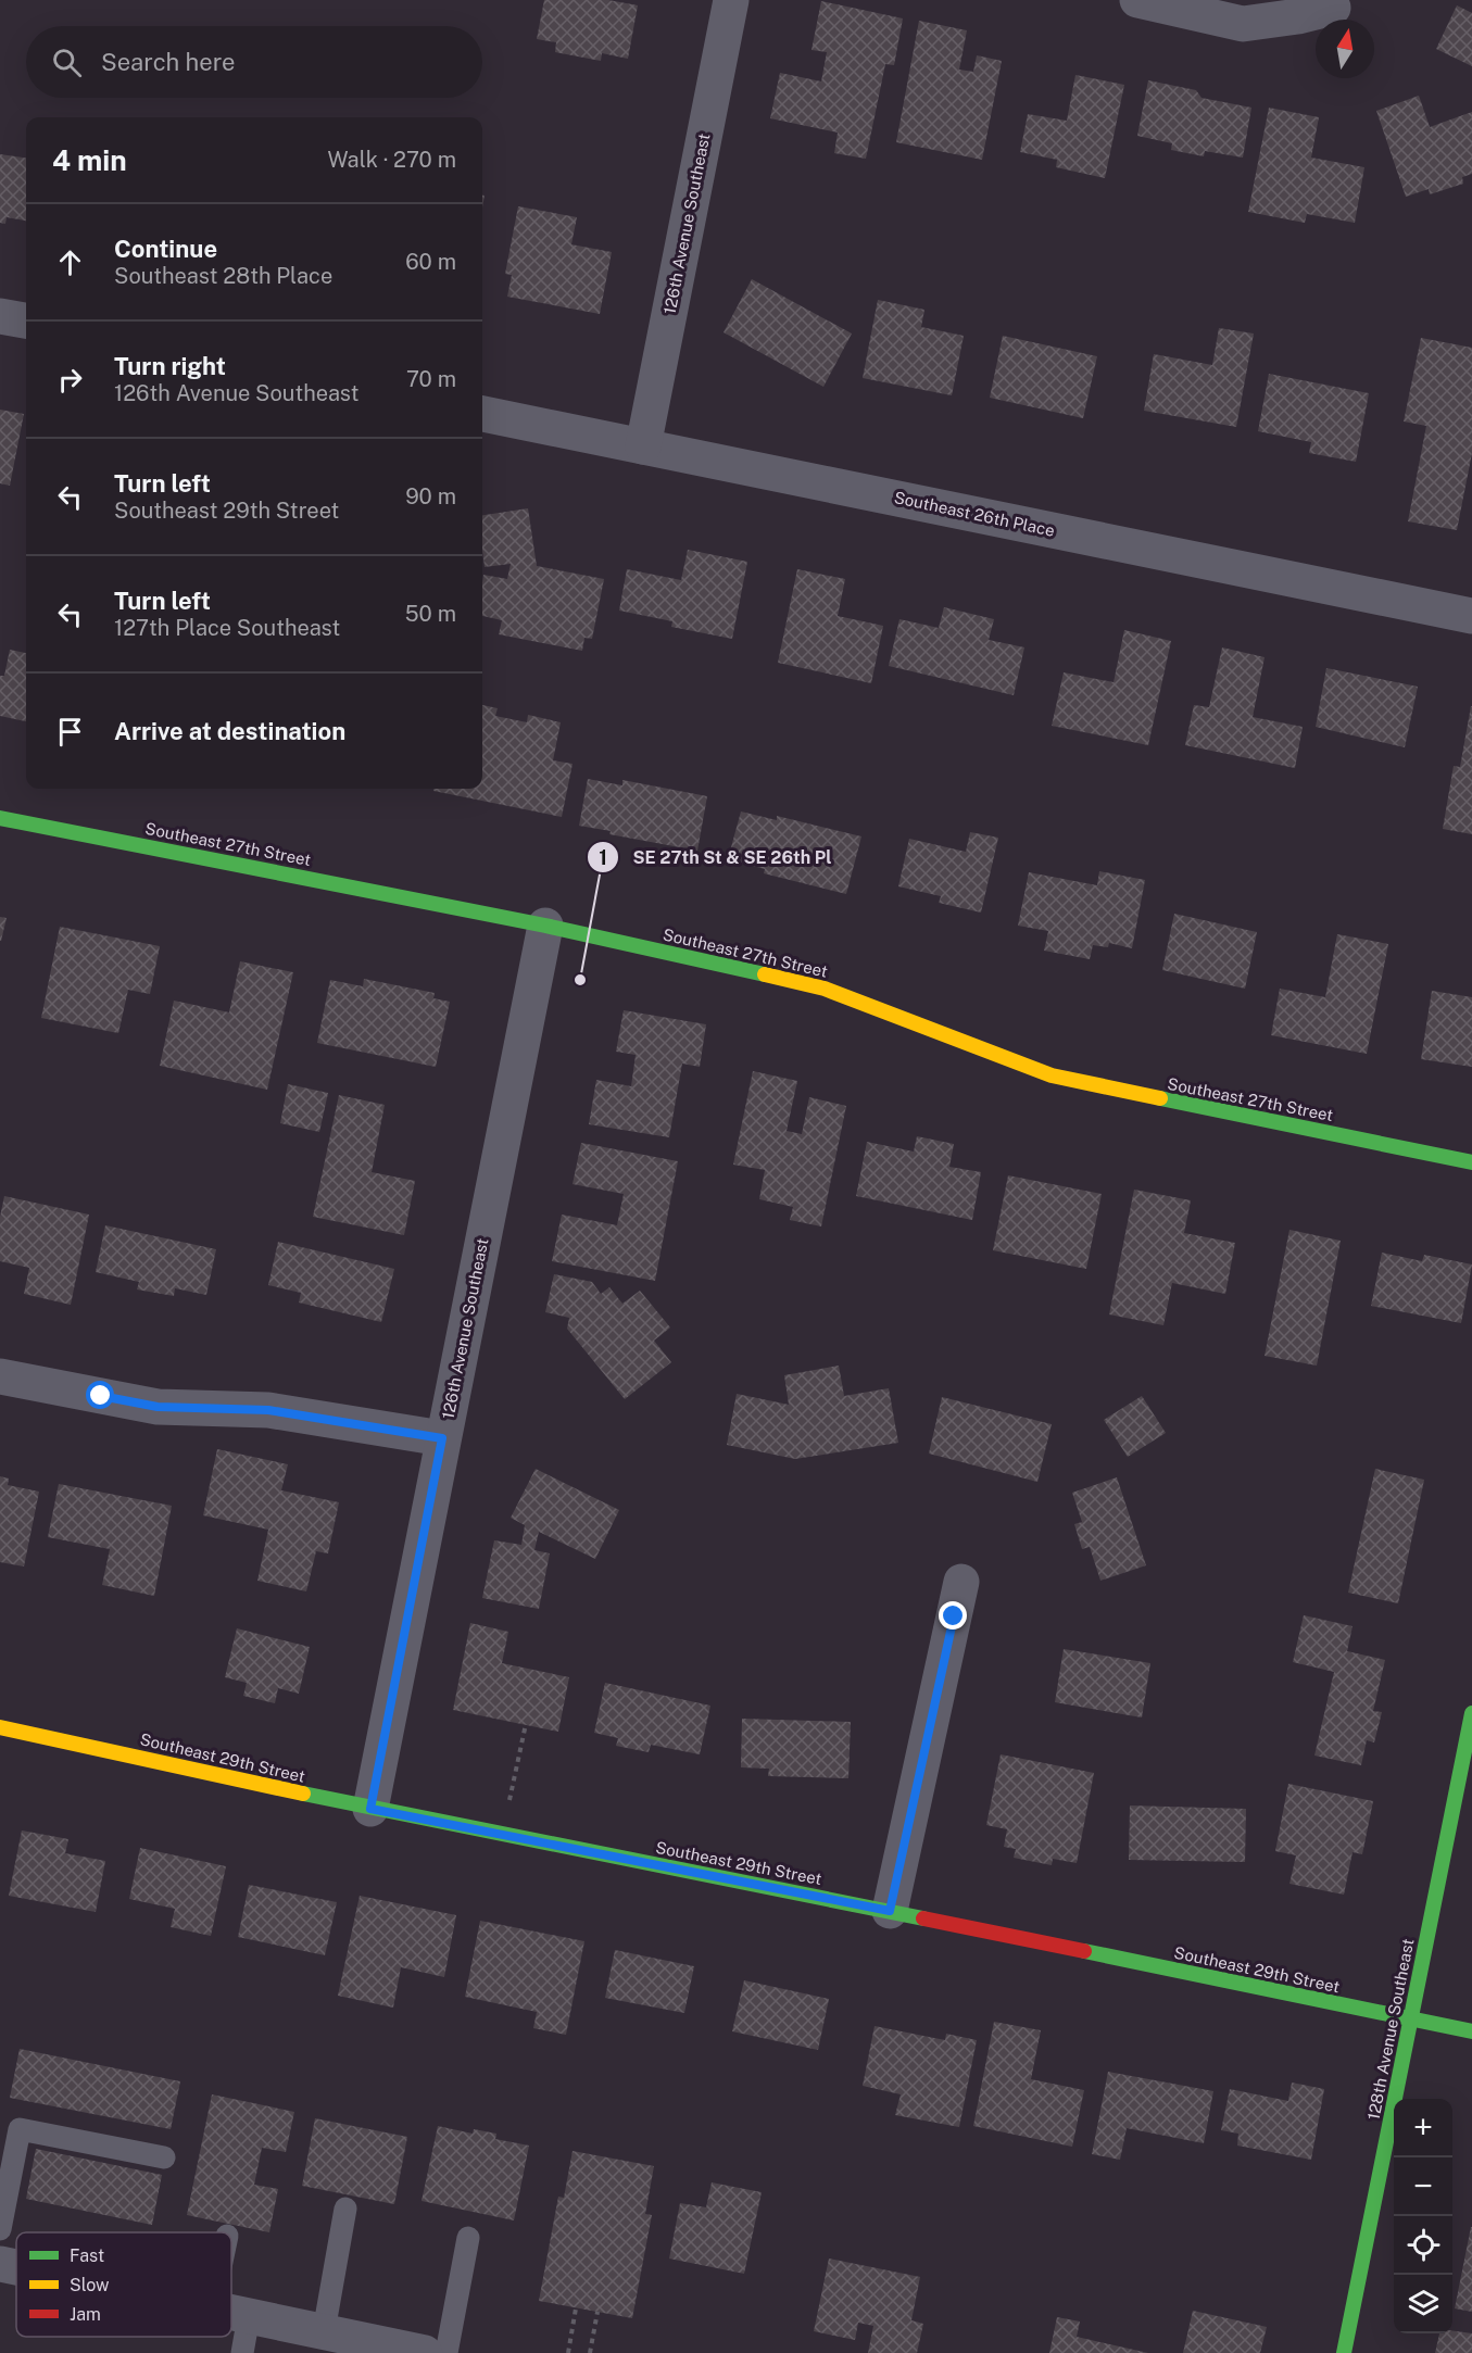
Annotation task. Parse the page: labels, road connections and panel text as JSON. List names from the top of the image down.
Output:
{
  "streets": {
    "street": [
      "126th Avenue Southeast",
      "Southeast 26th Place",
      "Southeast 27th Street",
      "Southeast 29th Street",
      "128th Avenue Southeast"
    ]
  },
  "crossings": [
    ["126th Avenue Southeast", "Southeast 26th Place"],
    ["126th Avenue Southeast", "Southeast 27th Street"],
    ["126th Avenue Southeast", "Southeast 29th Street"],
    ["Southeast 29th Street", "128th Avenue Southeast"]
  ],
  "places": ["SE 27th St & SE 26th Pl"],
  "legend": ["Fast", "Slow", "Jam"],
  "north": "top",
  "page": {
    "search": "Search here",
    "heading": ["4 min", "Walk · 270 m"],
    "list": [
      ["Continue", "Southeast 28th Place", "60 m"],
      ["Turn right", "126th Avenue Southeast", "70 m"],
      ["Turn left", "Southeast 29th Street", "90 m"],
      ["Turn left", "127th Place Southeast", "50 m"],
      "Arrive at destination"
    ],
    "map_buttons": ["+", "−"]
  }
}
